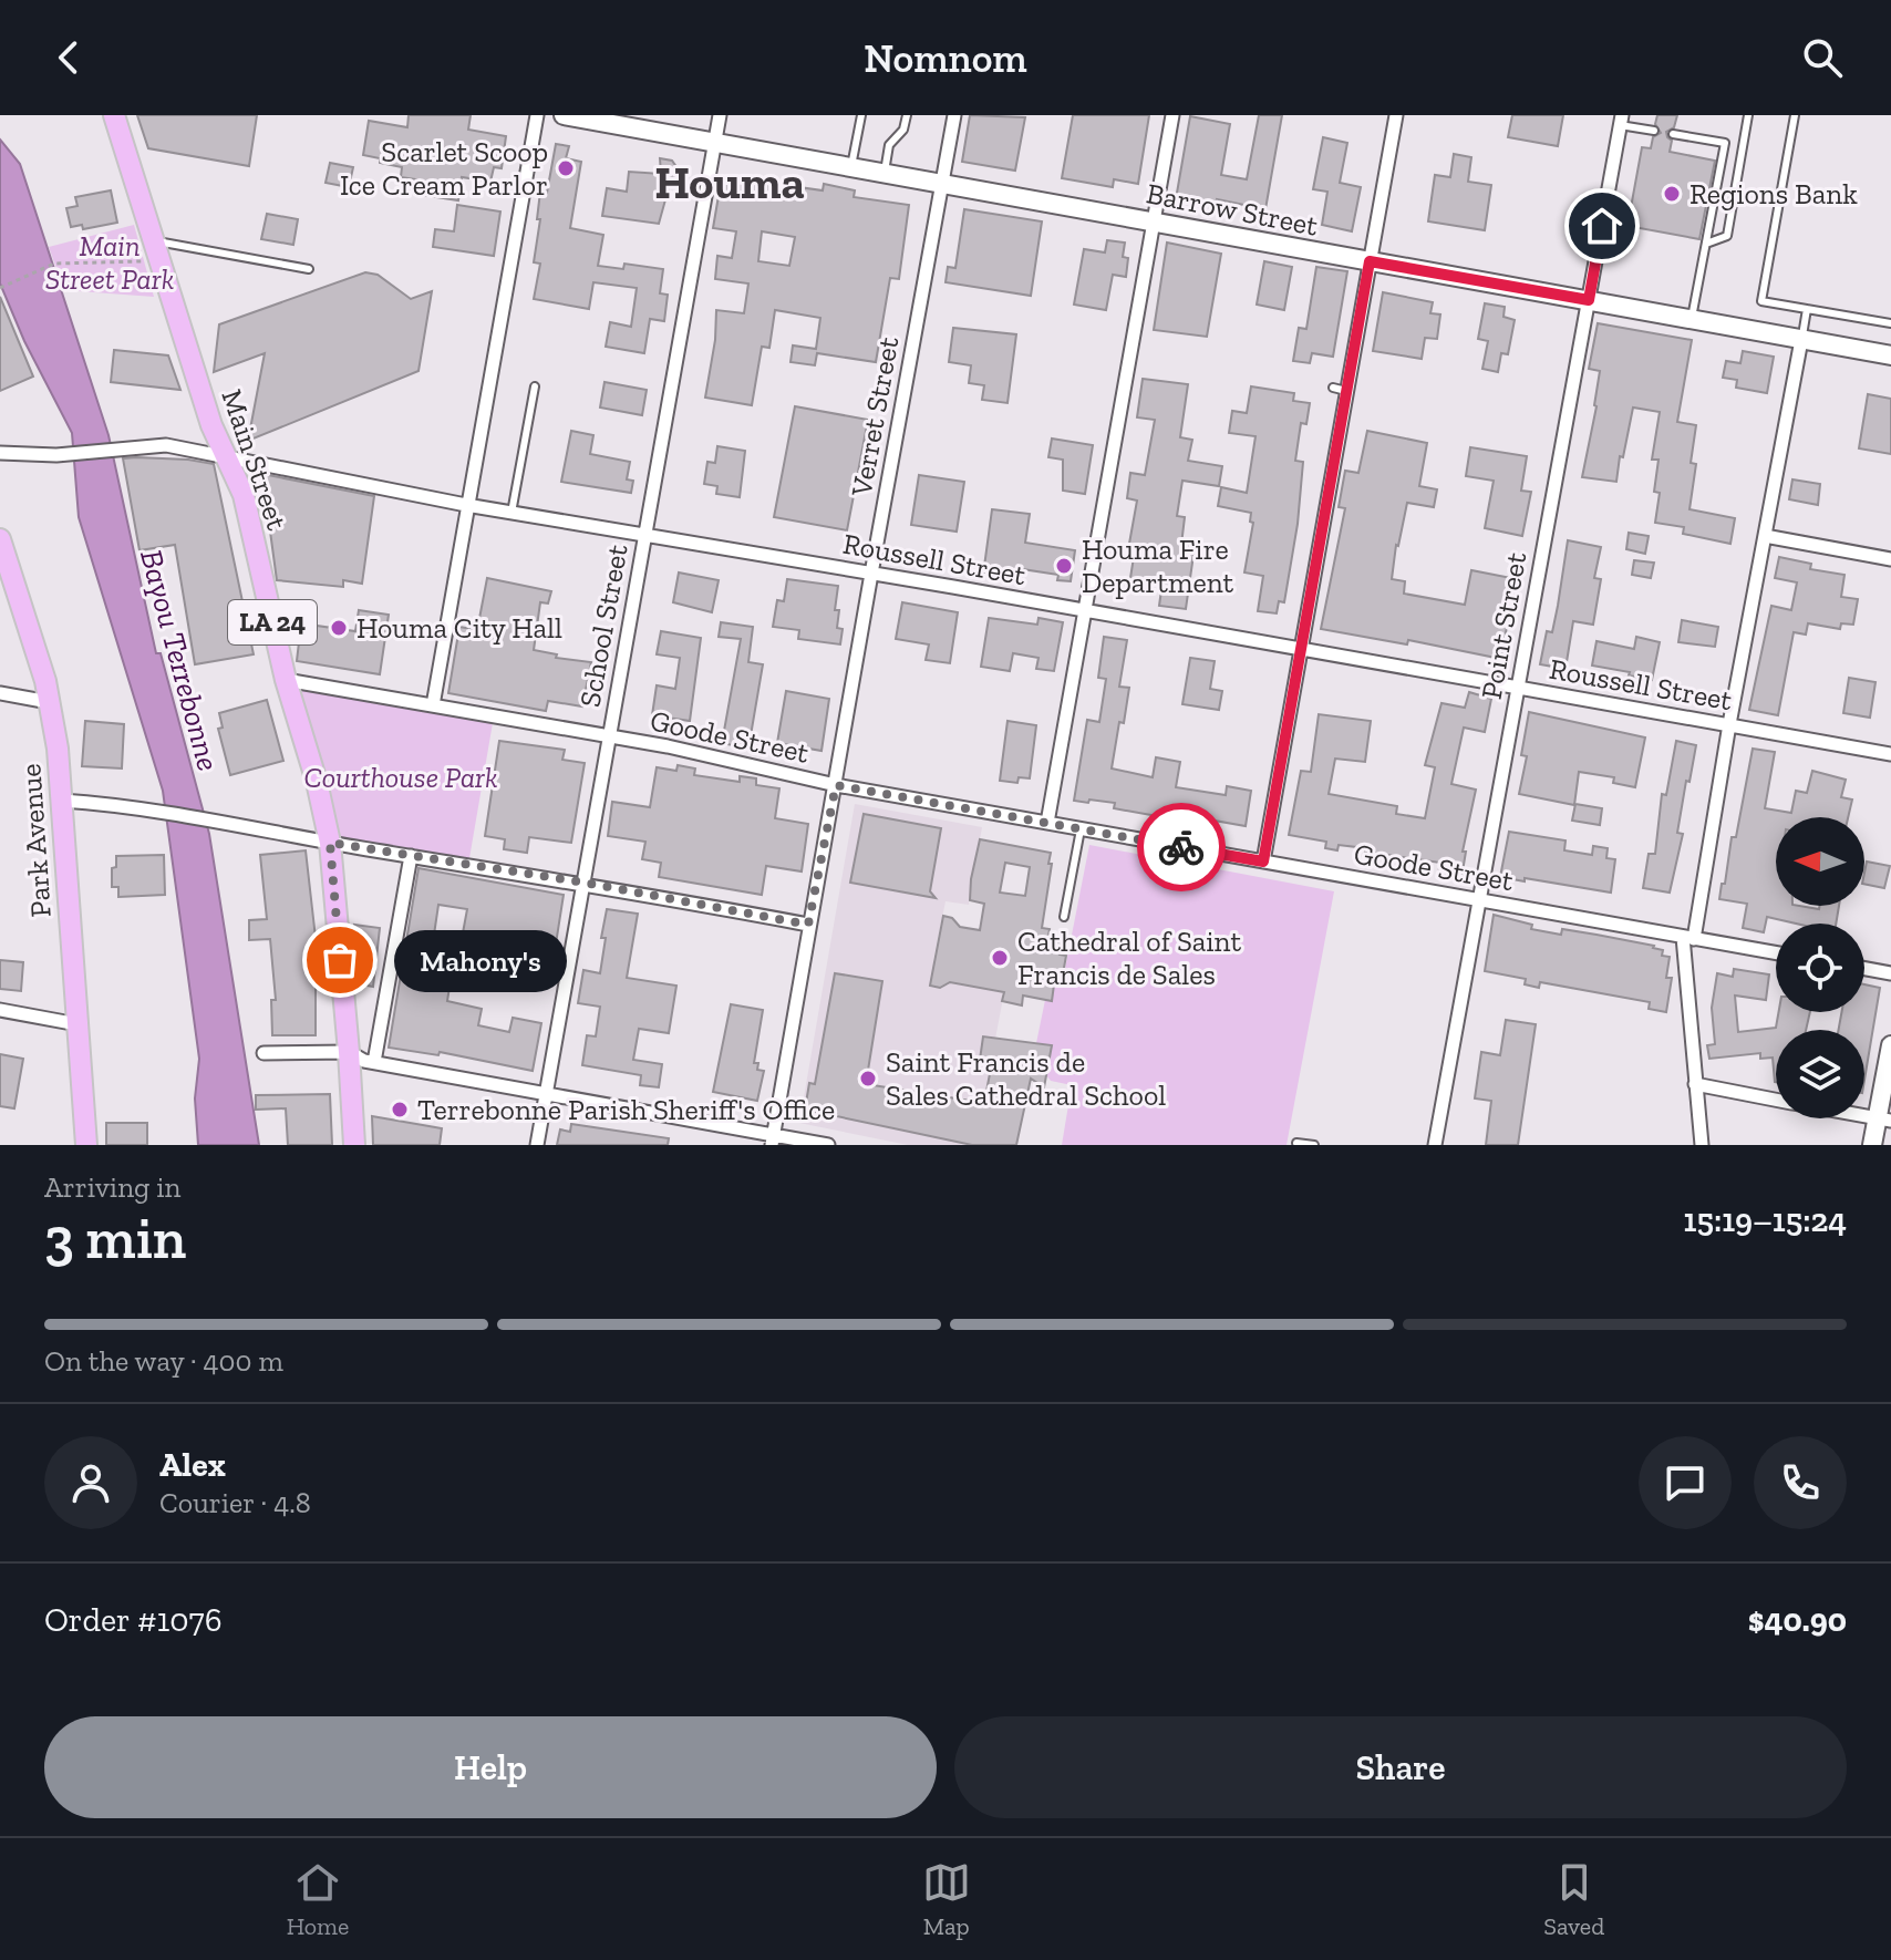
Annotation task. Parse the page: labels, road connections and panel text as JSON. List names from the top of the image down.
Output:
{
  "streets": {
    "main road": [
      "Barrow Street",
      "Main Street",
      "LA 24",
      "Park Avenue"
    ],
    "street": [
      "Verret Street",
      "Roussell Street",
      "School Street",
      "Point Street",
      "Goode Street"
    ]
  },
  "crossings": [
    ["Barrow Street", "Verret Street"],
    ["Barrow Street", "School Street"],
    ["Barrow Street", "Point Street"],
    ["Verret Street", "Roussell Street"],
    ["Verret Street", "Goode Street"],
    ["Main Street", "Roussell Street"],
    ["Main Street", "Goode Street"],
    ["Roussell Street", "School Street"],
    ["Roussell Street", "Point Street"],
    ["School Street", "Goode Street"],
    ["Point Street", "Goode Street"]
  ],
  "districts": ["Houma"],
  "water": ["Bayou Terrebonne"],
  "parks": ["Main Street Park", "Courthouse Park"],
  "places": [
    "Scarlet Scoop Ice Cream Parlor",
    "Regions Bank",
    "Houma Fire Department",
    "Houma City Hall",
    "Cathedral of Saint Francis de Sales",
    "Mahony's",
    "Saint Francis de Sales Cathedral School",
    "Terrebonne Parish Sheriff's Office"
  ],
  "north": "left",
  "page": {
    "header": "Nomnom",
    "bubble": "Mahony's",
    "heading": ["3 min", "Arriving in", "15:19–15:24"],
    "panel": [
      "Alex",
      "Courier · 4.8",
      "Order #1076",
      "$40.90"
    ],
    "bar": "On the way · 400 m",
    "buttons": ["Help", "Share"],
    "tabs": ["Home", "Map", "Saved"]
  }
}
